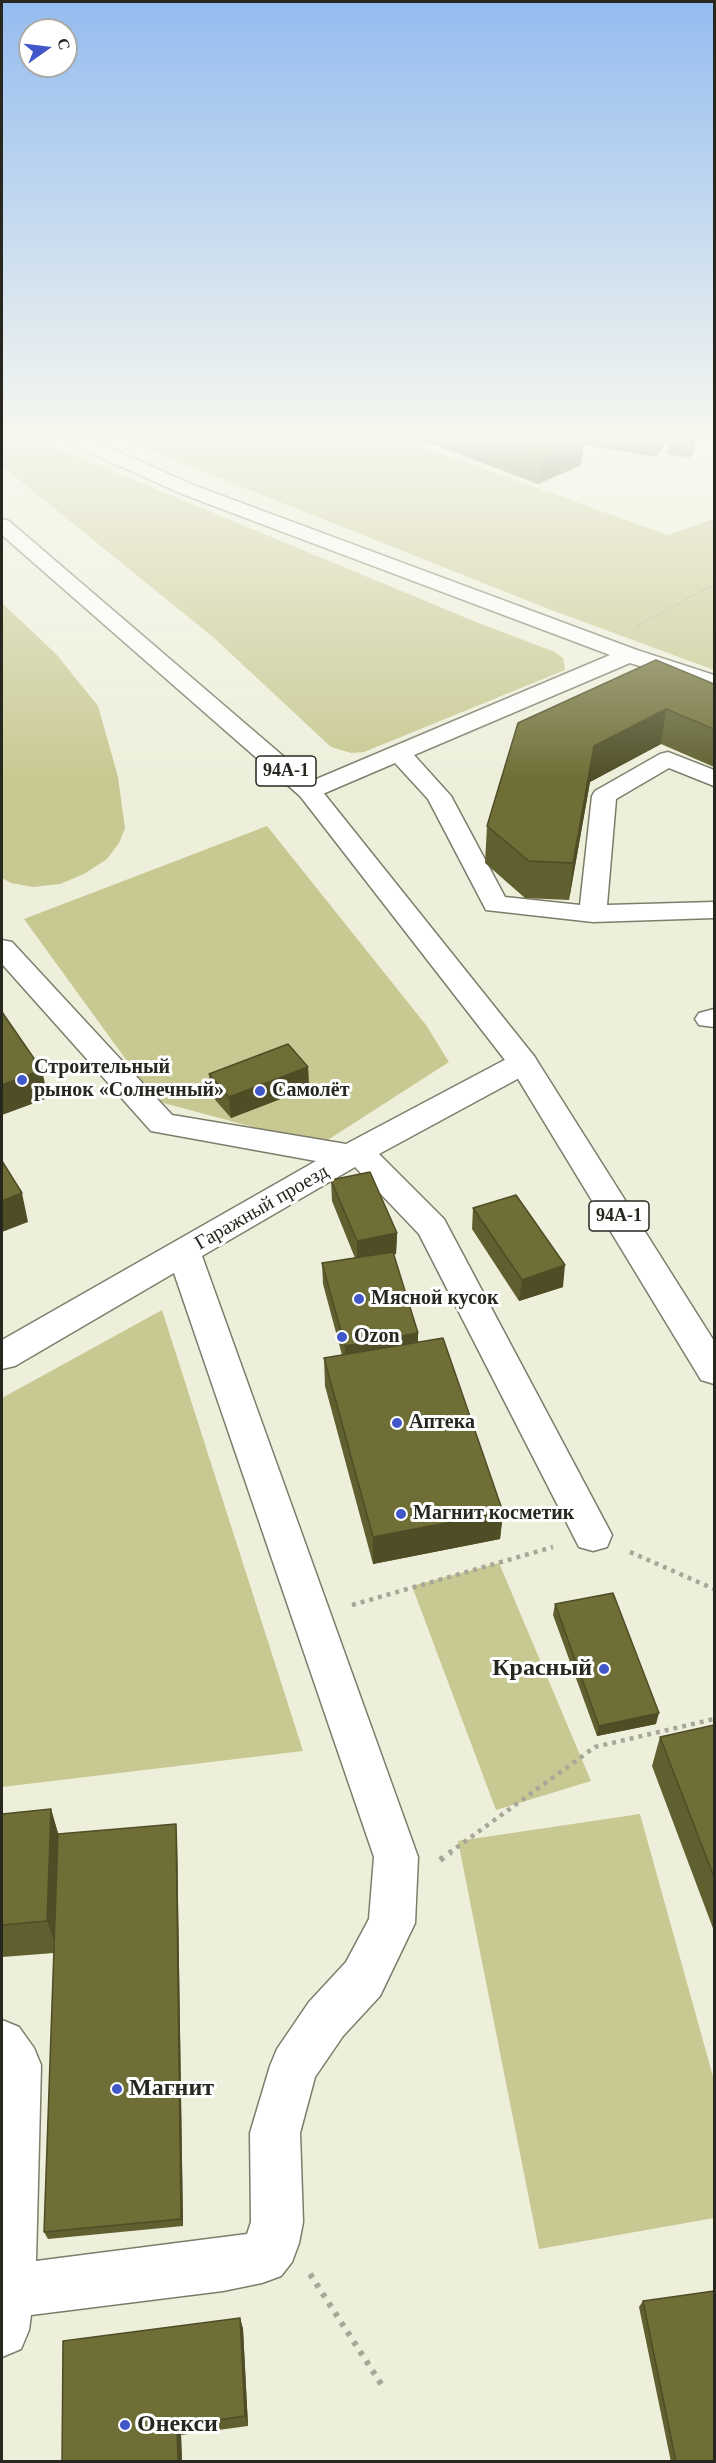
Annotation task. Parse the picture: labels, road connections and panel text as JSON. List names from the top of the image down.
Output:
{
  "streets": {
    "street": ["94А-1", "Гаражный проезд"]
  },
  "crossings": [
    ["94А-1", "Гаражный проезд"]
  ],
  "places": [
    "Строительный рынок «Солнечный»",
    "Самолёт",
    "Мясной кусок",
    "Ozon",
    "Аптека",
    "Магнит косметик",
    "Красный",
    "Магнит",
    "Онекси"
  ],
  "north": "right"
}
